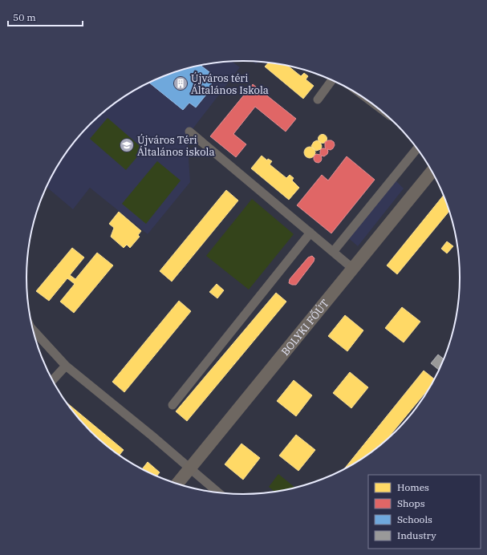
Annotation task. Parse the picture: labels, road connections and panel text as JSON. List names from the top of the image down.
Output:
{
  "streets": {
    "main road": ["BOLYKI FŐÚT"]
  },
  "places": {
    "building": ["Újváros téri Általános Iskola"],
    "school or university": ["Újváros Téri Általános iskola"]
  },
  "legend": [
    "Homes",
    "Shops",
    "Schools",
    "Industry"
  ],
  "scale_bar": "50 m"
}
